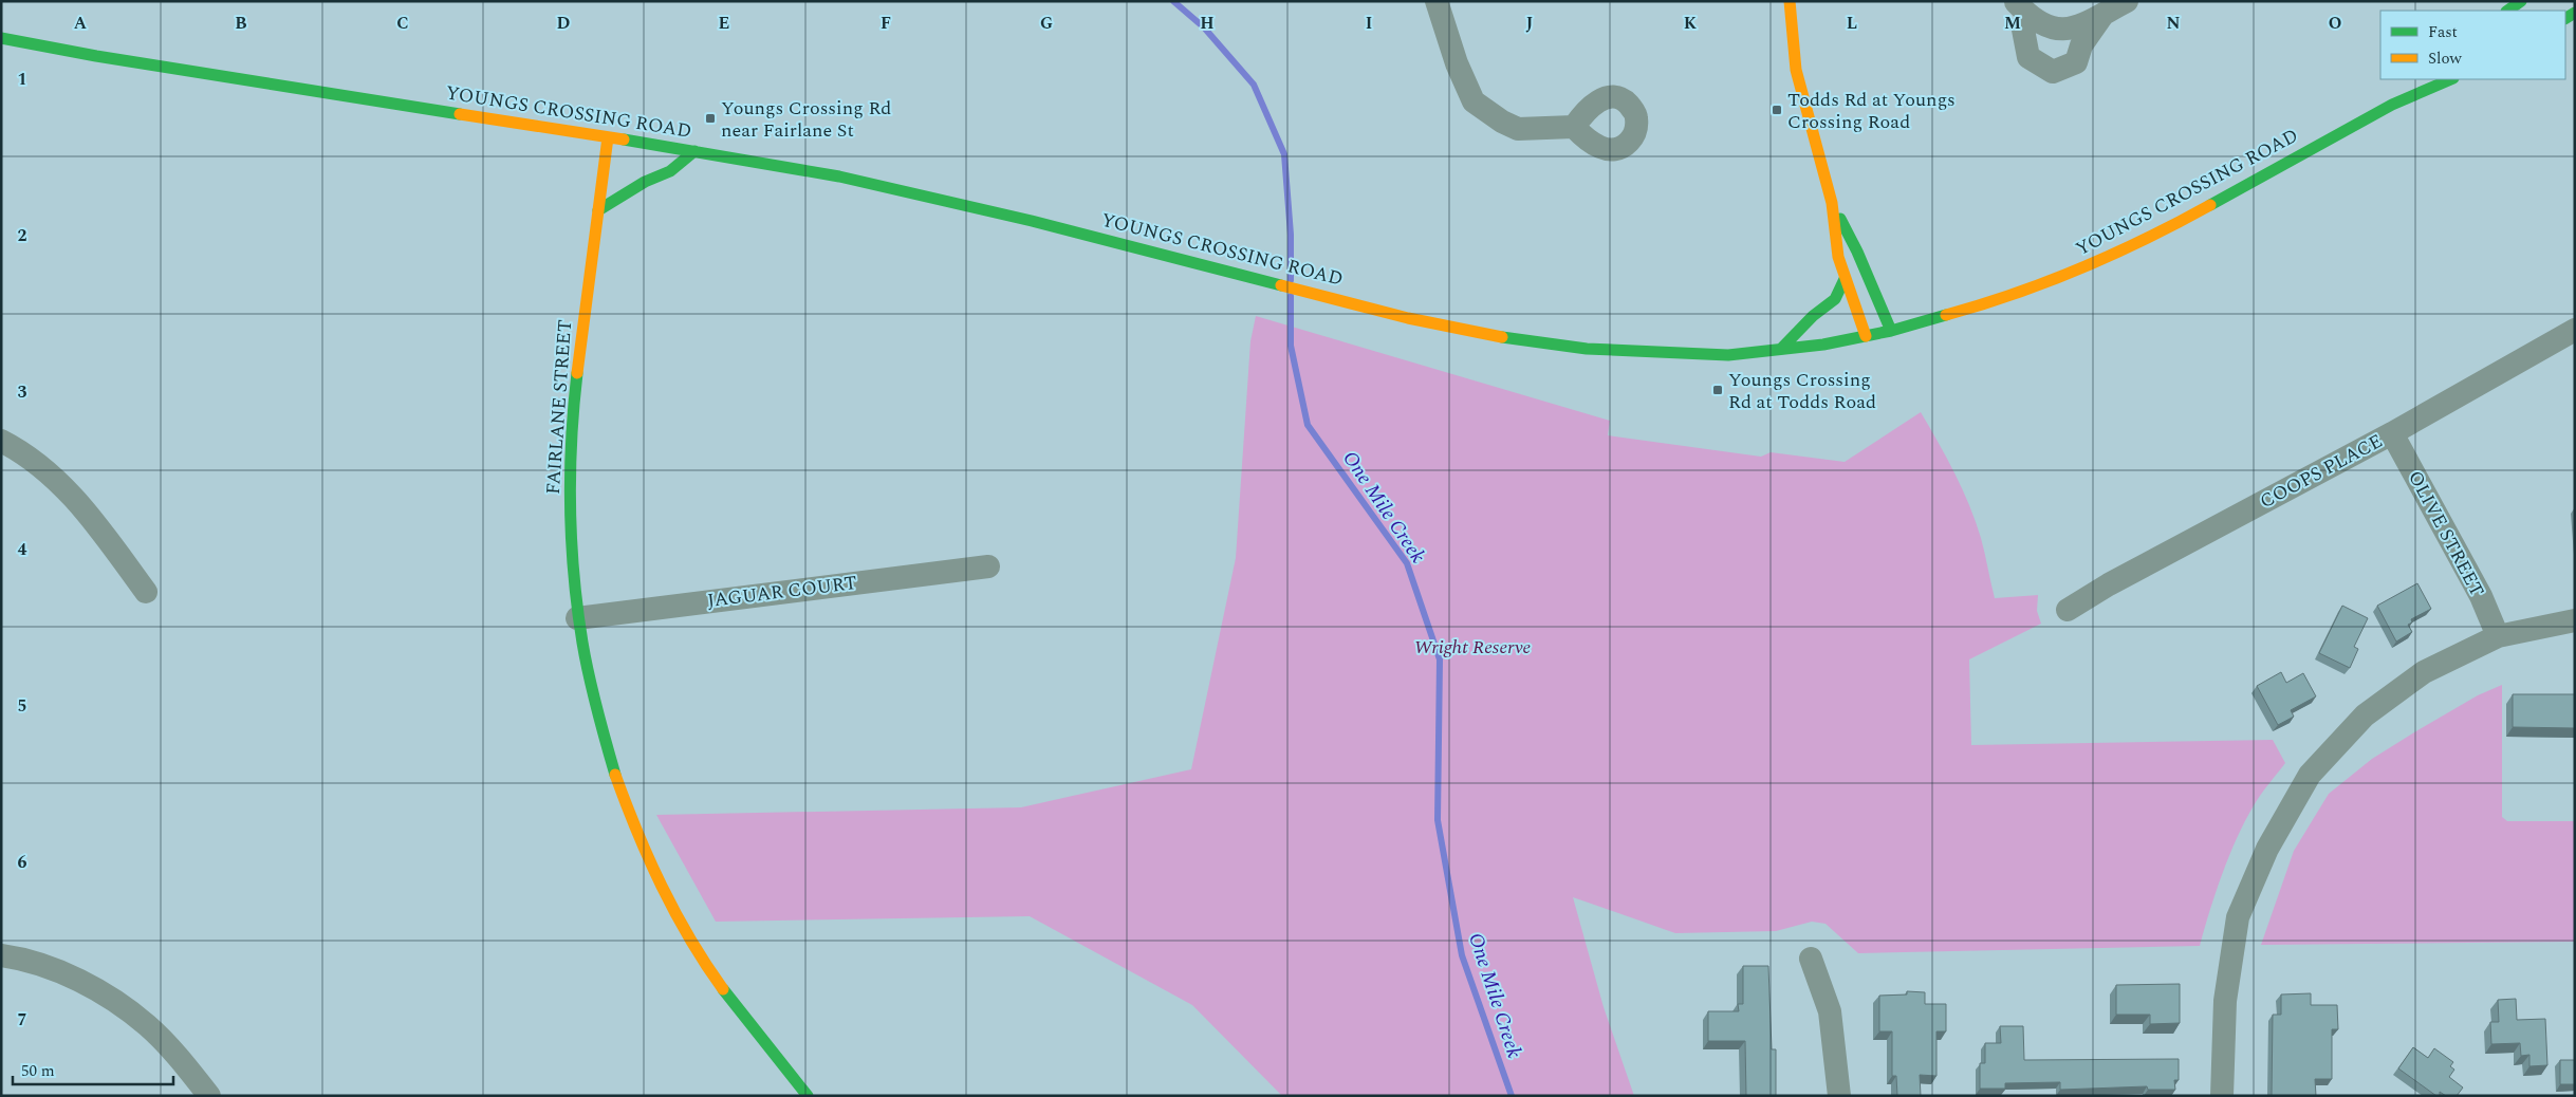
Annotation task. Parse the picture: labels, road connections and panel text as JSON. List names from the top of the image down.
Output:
{
  "streets": {
    "main road": ["YOUNGS CROSSING ROAD", "FAIRLANE STREET"],
    "street": ["COOPS PLACE", "OLIVE STREET", "JAGUAR COURT"]
  },
  "crossings": [
    ["YOUNGS CROSSING ROAD", "FAIRLANE STREET"],
    ["FAIRLANE STREET", "JAGUAR COURT"],
    ["COOPS PLACE", "OLIVE STREET"]
  ],
  "water": ["One Mile Creek"],
  "parks": ["Wright Reserve"],
  "places": {
    "transit": ["Todds Rd at Youngs Crossing Road", "Youngs Crossing Rd near Fairlane St", "Youngs Crossing Rd at Todds Road"]
  },
  "legend": ["Fast", "Slow"],
  "scale_bar": "50 m",
  "grid": {
    "columns": [
      "A",
      "B",
      "C",
      "D",
      "E",
      "F",
      "G",
      "H",
      "I",
      "J",
      "K",
      "L",
      "M",
      "N",
      "O"
    ],
    "rows": [
      "1",
      "2",
      "3",
      "4",
      "5",
      "6",
      "7"
    ]
  }
}
